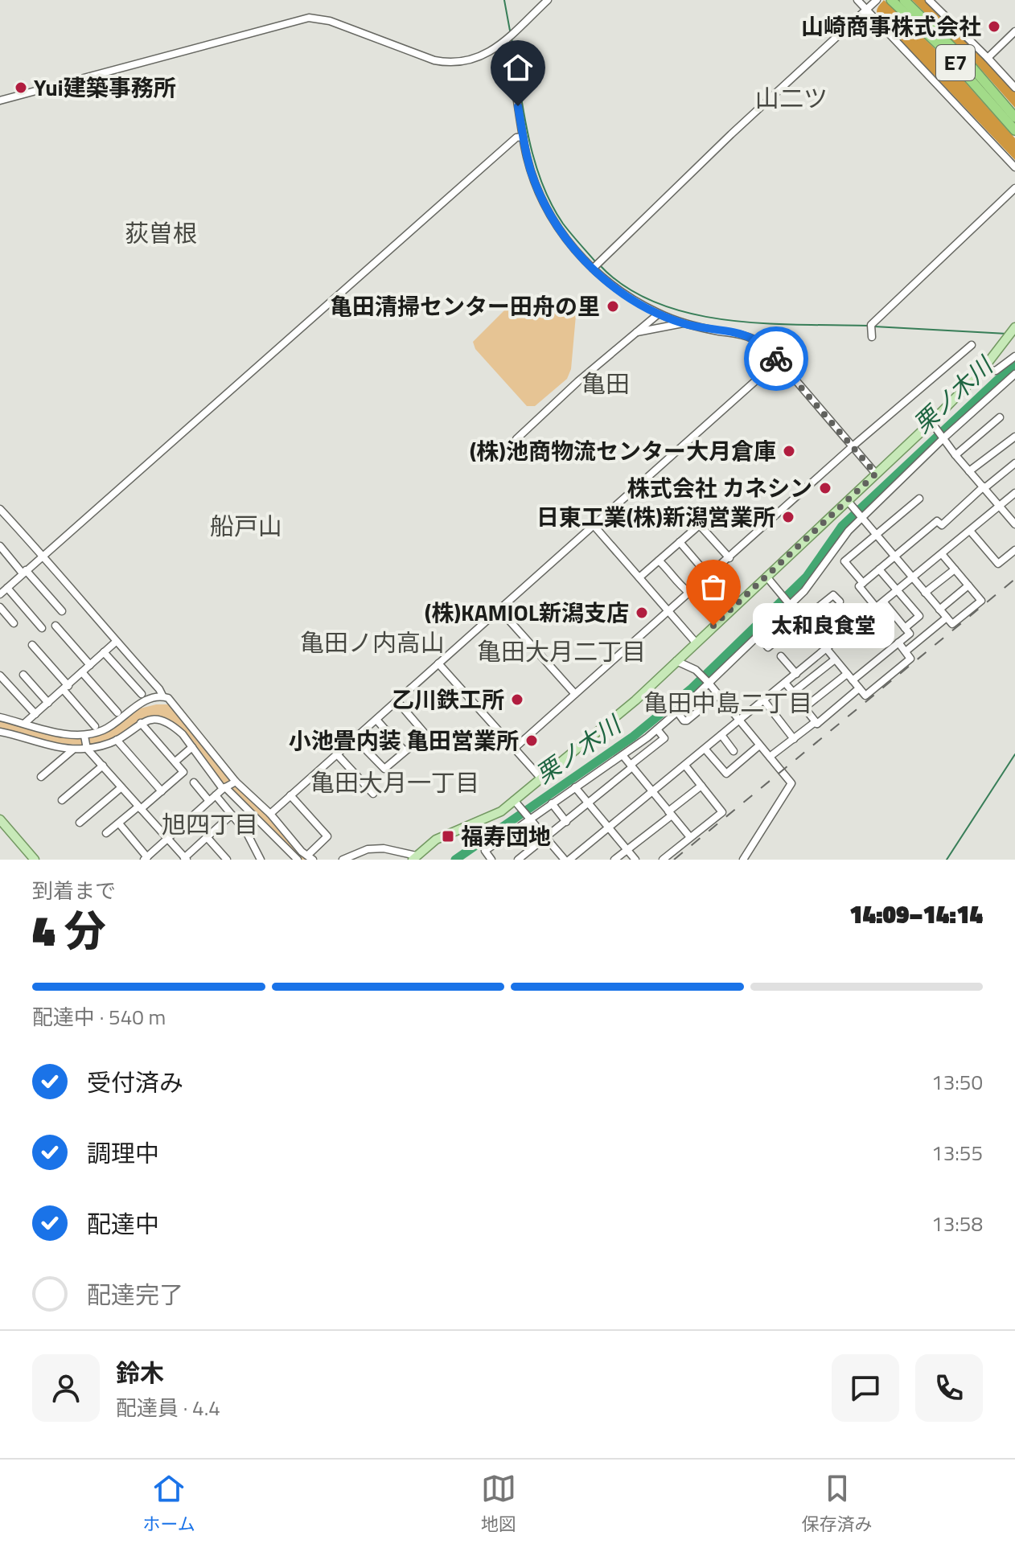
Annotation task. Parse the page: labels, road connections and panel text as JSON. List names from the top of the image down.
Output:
{
  "streets": {
    "highway": ["E7"]
  },
  "districts": [
    "山二ツ",
    "荻曽根",
    "亀田",
    "船戸山",
    "亀田ノ内高山",
    "亀田大月二丁目",
    "亀田中島二丁目",
    "亀田大月一丁目",
    "旭四丁目"
  ],
  "water": ["栗ノ木川"],
  "places": {
    "other": [
      "山崎商事株式会社",
      "Yui建築事務所",
      "亀田清掃センター田舟の里",
      "(株)池商物流センター大月倉庫",
      "株式会社 カネシン",
      "日東工業(株)新潟営業所",
      "(株)KAMIOL新潟支店",
      "太和良食堂",
      "乙川鉄工所",
      "小池畳内装 亀田営業所"
    ],
    "transit": ["福寿団地"]
  },
  "page": {
    "bubble": "太和良食堂",
    "heading": ["4 分", "到着まで", "14:09–14:14"],
    "panel": ["鈴木", "配達員 · 4.4"],
    "bar": "配達中 · 540 m",
    "list": [
      ["受付済み", "13:50"],
      ["調理中", "13:55"],
      ["配達中", "13:58"],
      "配達完了"
    ],
    "tabs": ["ホーム", "地図", "保存済み"]
  }
}
